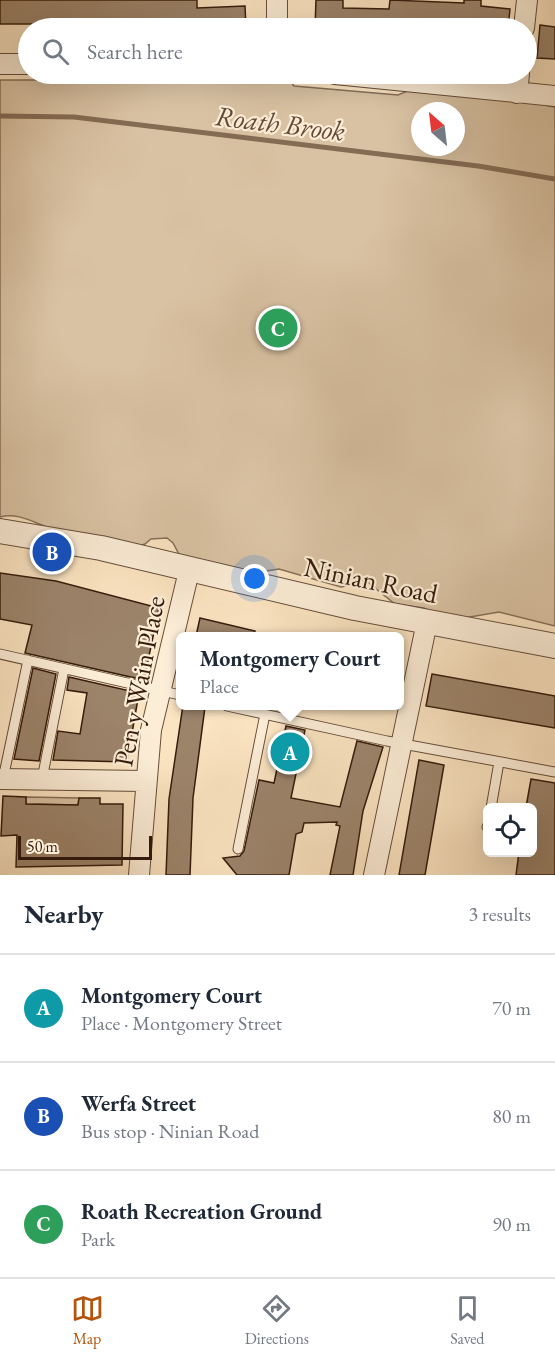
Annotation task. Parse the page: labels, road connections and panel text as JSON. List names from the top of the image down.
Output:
{
  "streets": {
    "street": ["Ninian Road", "Pen y Wain Place"]
  },
  "crossings": [
    ["Ninian Road", "Pen y Wain Place"]
  ],
  "water": ["Roath Brook"],
  "scale_bar": "50 m",
  "north": "top left",
  "page": {
    "search": "Search here",
    "pins": ["C", "B", "A"],
    "popup": ["Montgomery Court", "Place"],
    "scale": "50 m",
    "heading": ["Nearby", "3 results"],
    "list": [
      {
        "mark": "A",
        "name": "Montgomery Court",
        "note": "Place · Montgomery Street",
        "value": "70 m"
      },
      {
        "mark": "B",
        "name": "Werfa Street",
        "note": "Bus stop · Ninian Road",
        "value": "80 m"
      },
      {
        "mark": "C",
        "name": "Roath Recreation Ground",
        "note": "Park",
        "value": "90 m"
      }
    ],
    "nav": ["Map", "Directions", "Saved"]
  }
}
